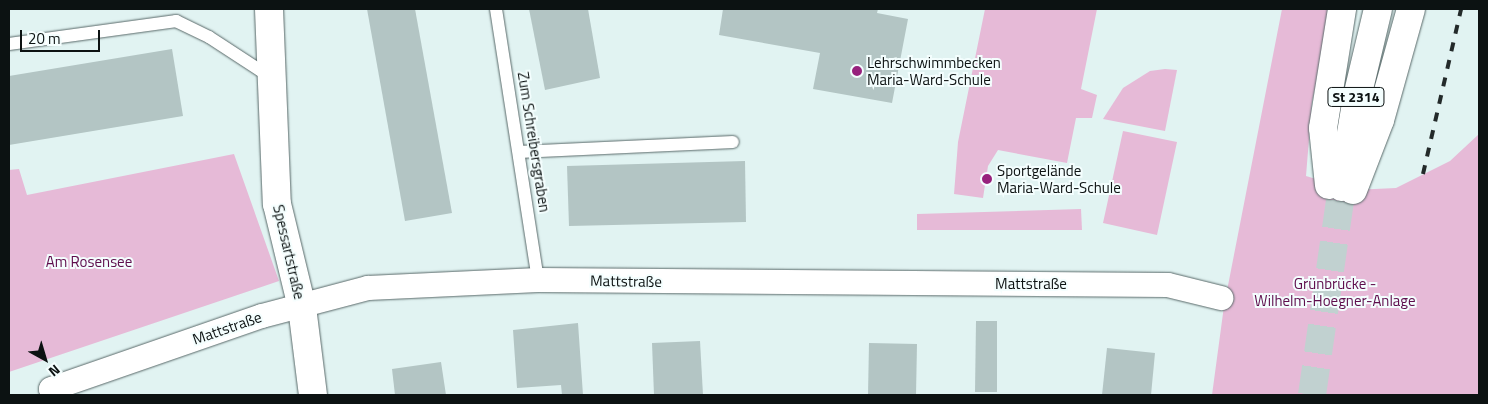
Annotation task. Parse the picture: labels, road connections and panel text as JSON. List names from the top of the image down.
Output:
{
  "streets": {
    "main road": ["St 2314", "Spessartstraße"],
    "street": ["Mattstraße"],
    "lane": ["Zum Schreibersgraben"]
  },
  "crossings": [
    ["Zum Schreibersgraben", "Mattstraße"],
    ["Spessartstraße", "Mattstraße"]
  ],
  "parks": ["Am Rosensee", "Grünbrücke - Wilhelm-Hoegner-Anlage"],
  "places": ["Lehrschwimmbecken Maria-Ward-Schule", "Sportgelände Maria-Ward-Schule"],
  "scale_bar": "20 m",
  "north": "bottom right"
}
